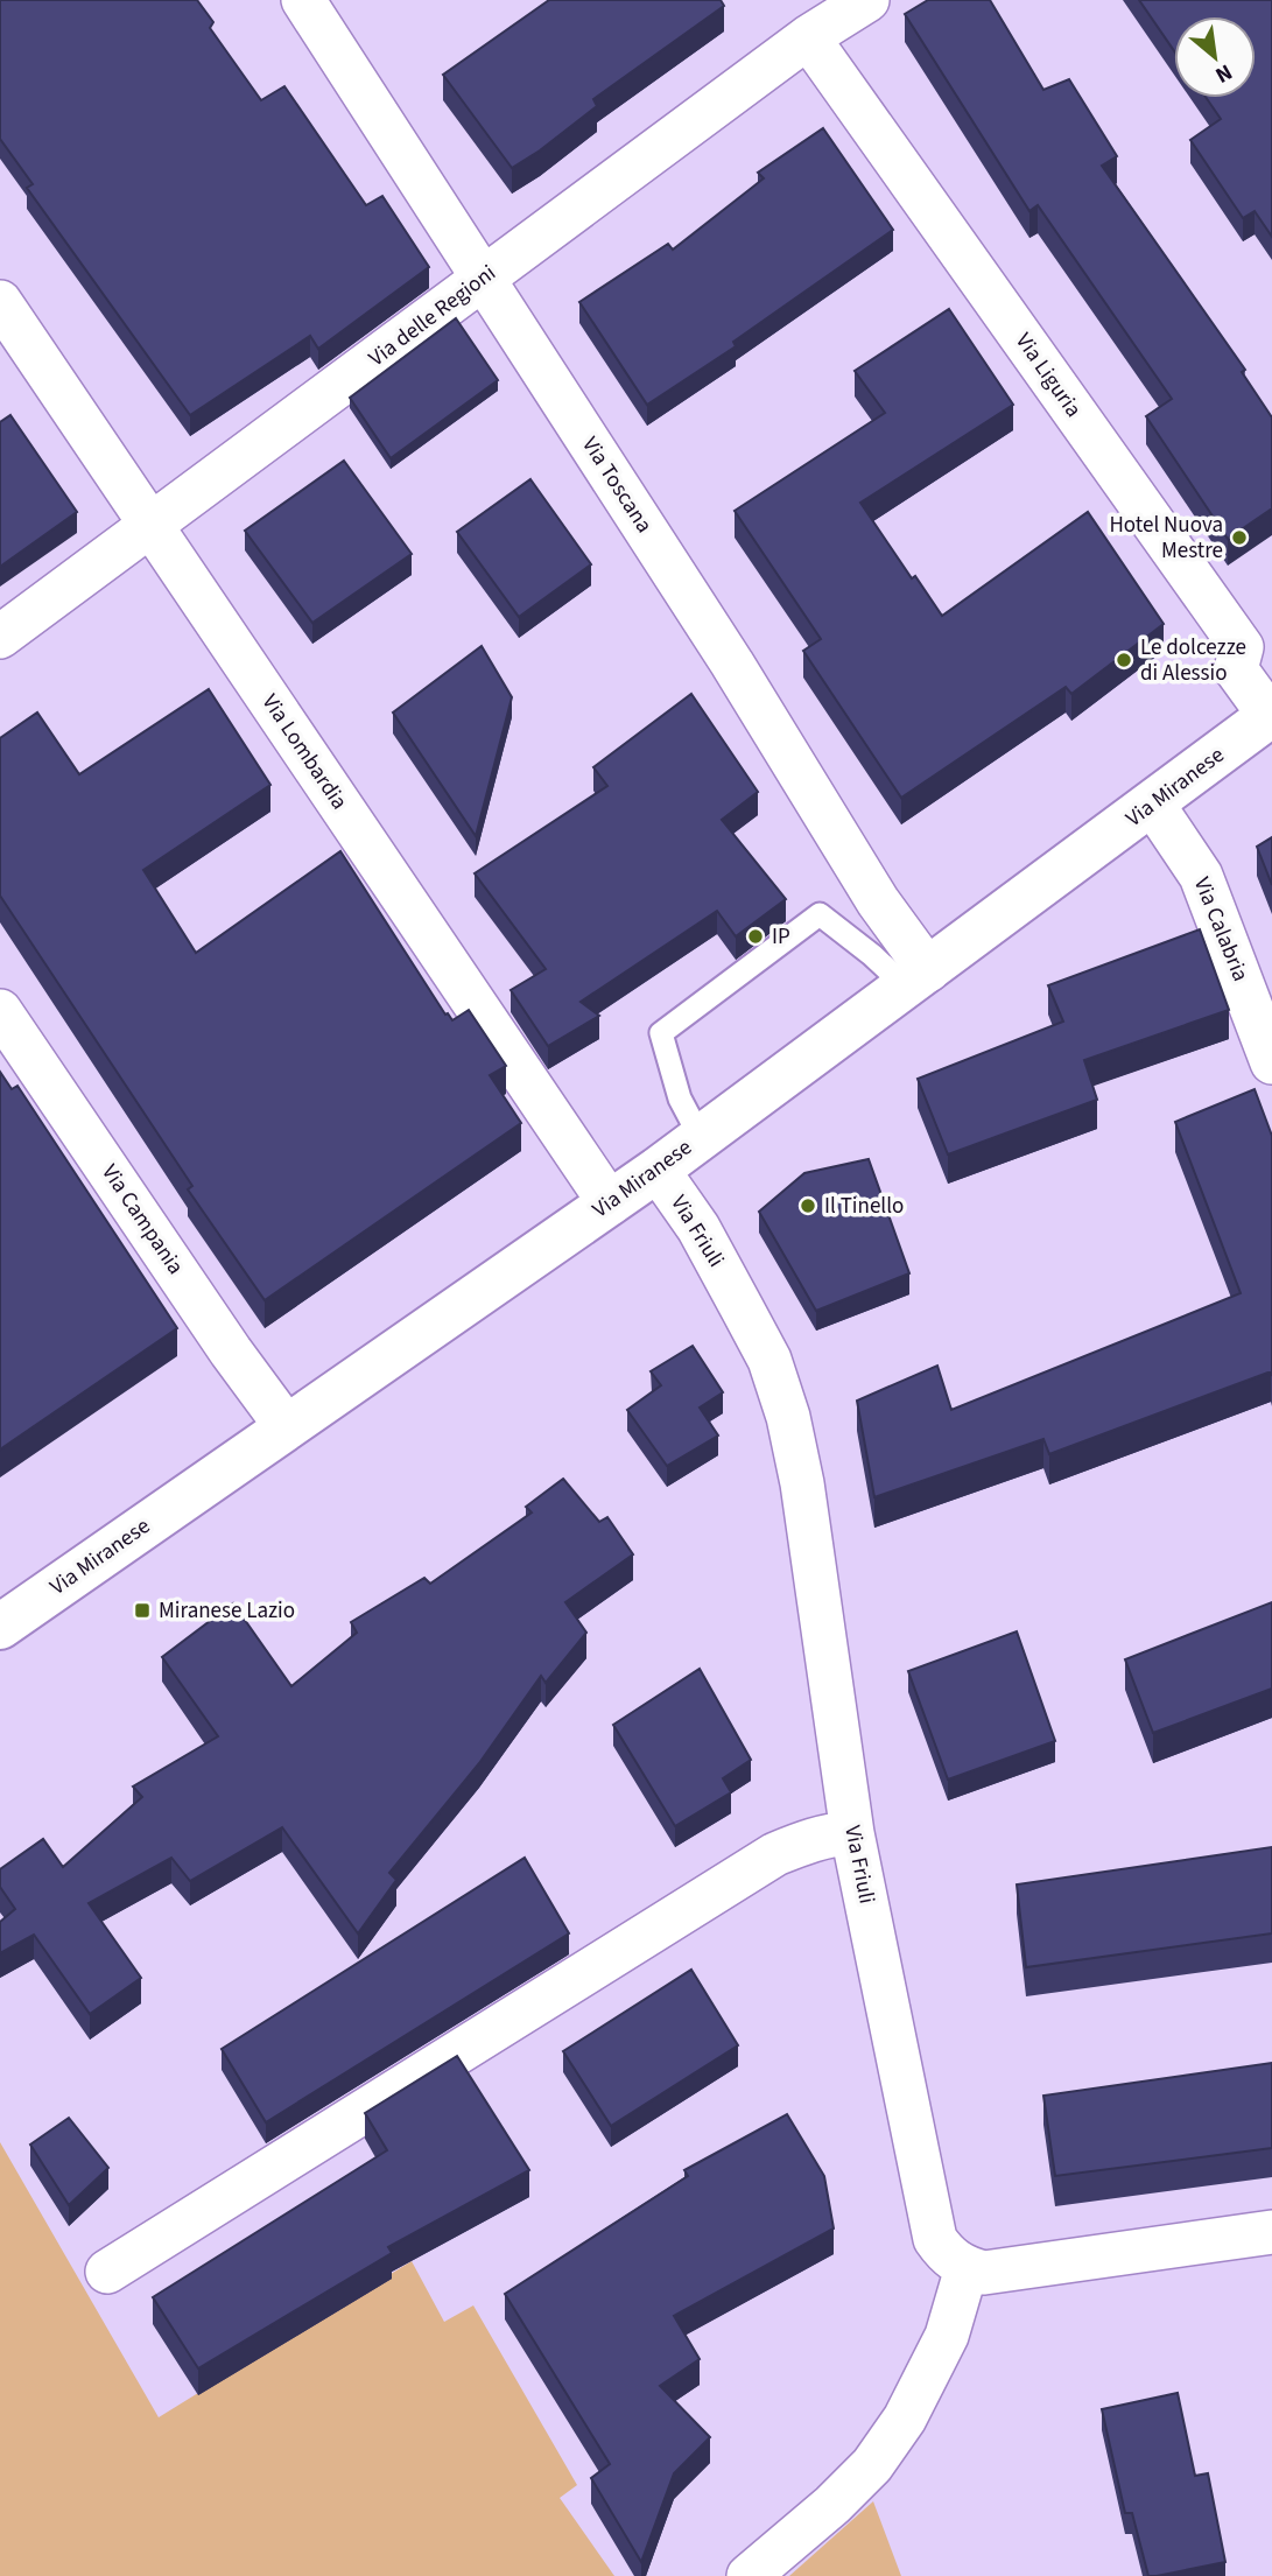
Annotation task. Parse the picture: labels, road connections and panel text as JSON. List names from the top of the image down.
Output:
{
  "streets": {
    "street": [
      "Via delle Regioni",
      "Via Liguria",
      "Via Toscana",
      "Via Lombardia",
      "Via Miranese",
      "Via Calabria",
      "Via Campania",
      "Via Friuli"
    ]
  },
  "crossings": [
    ["Via delle Regioni", "Via Liguria"],
    ["Via delle Regioni", "Via Toscana"],
    ["Via delle Regioni", "Via Lombardia"],
    ["Via Liguria", "Via Miranese"],
    ["Via Toscana", "Via Miranese"],
    ["Via Lombardia", "Via Miranese"],
    ["Via Miranese", "Via Calabria"],
    ["Via Miranese", "Via Campania"],
    ["Via Miranese", "Via Friuli"]
  ],
  "places": {
    "other": [
      "Hotel Nuova Mestre",
      "Le dolcezze di Alessio",
      "IP",
      "Il Tinello"
    ],
    "transit": ["Miranese Lazio"]
  },
  "north": "bottom right"
}
